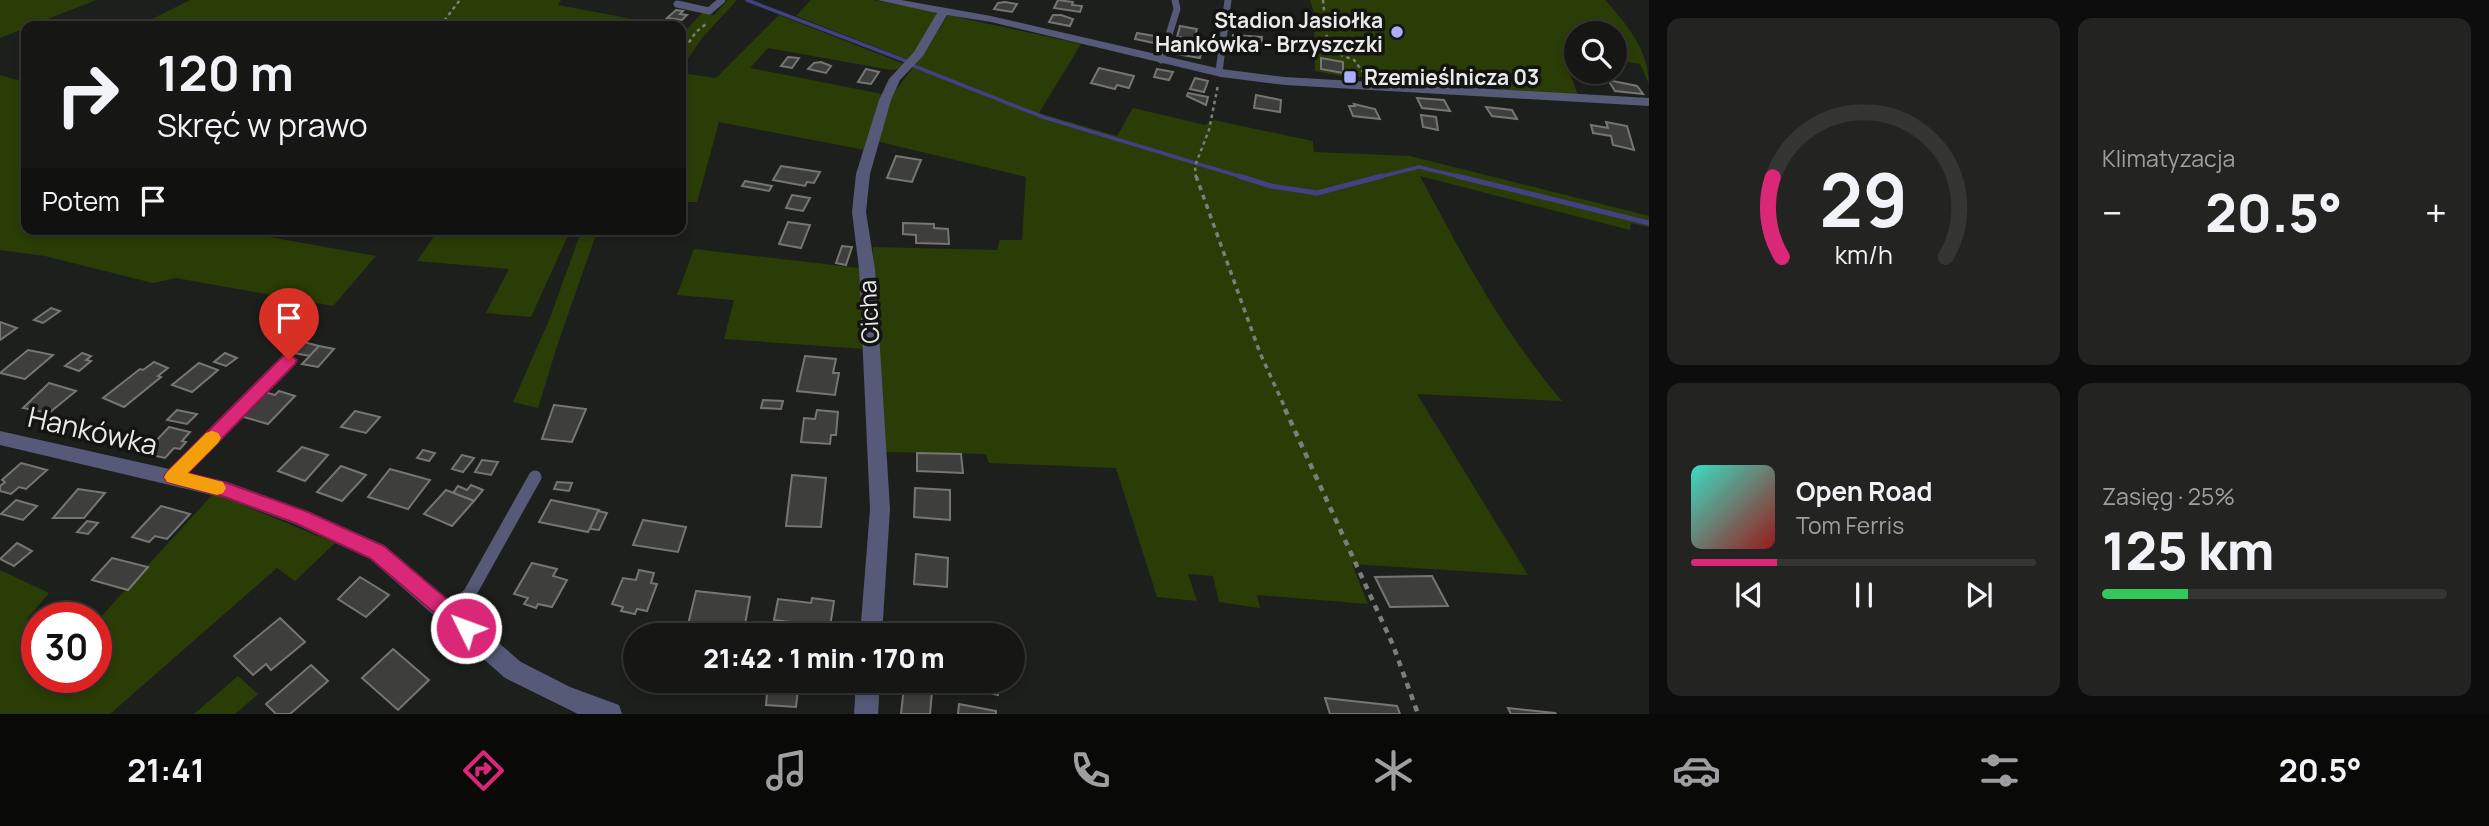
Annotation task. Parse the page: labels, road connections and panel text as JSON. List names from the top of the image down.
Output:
{
  "streets": {
    "street": ["Cicha", "Hankówka"]
  },
  "places": {
    "other": ["Stadion Jasiołka Hankówka - Brzyszczki"],
    "transit": ["Rzemieślnicza 03"]
  },
  "page": {
    "tile": [
      "Klimatyzacja",
      ["Zasięg · 25%", "125 km"]
    ],
    "turn": ["120 m", "Skręć w prawo"],
    "then": "Potem",
    "heat": ["−", "20.5°", "+"],
    "song": ["Open Road", "Tom Ferris"],
    "limit": "30",
    "trip": "21:42 · 1 min · 170 m",
    "tabs": ["21:41", "20.5°"],
    "gauge": ["29", "km/h"]
  }
}
